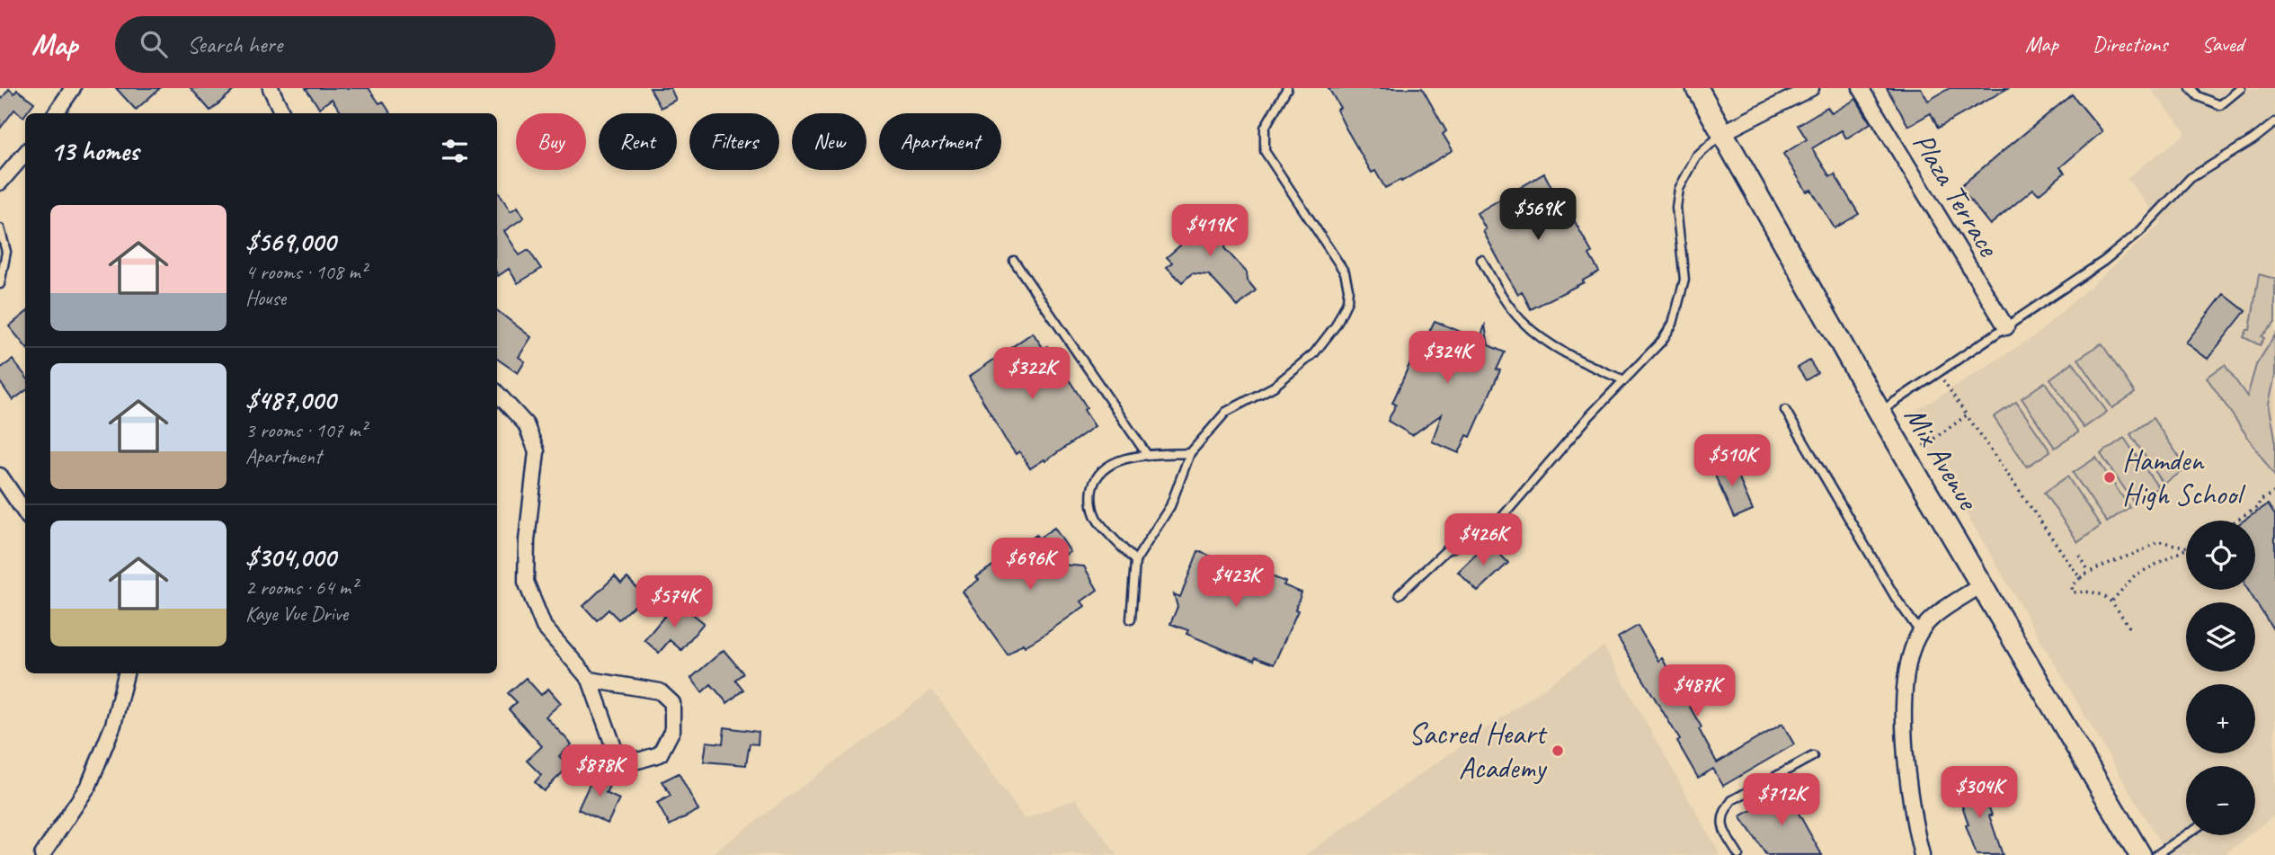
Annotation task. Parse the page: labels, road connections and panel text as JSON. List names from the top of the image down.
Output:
{
  "streets": {
    "street": ["Plaza Terrace", "Mix Avenue"]
  },
  "places": ["Hamden High School", "Sacred Heart Academy"],
  "page": {
    "header": "Map",
    "search": "Search here",
    "nav": ["Map", "Directions", "Saved"],
    "chip": [
      "Buy",
      "Rent",
      "Filters",
      "New",
      "Apartment"
    ],
    "heading": "13 homes",
    "price": [
      "$569K",
      "$419K",
      "$324K",
      "$322K",
      "$510K",
      "$426K",
      "$696K",
      "$423K",
      "$574K",
      "$487K",
      "$878K",
      "$304K",
      "$712K"
    ],
    "list": [
      {
        "name": "$569,000",
        "note": "4 rooms · 108 m² · House"
      },
      {
        "name": "$487,000",
        "note": "3 rooms · 107 m² · Apartment"
      },
      {
        "name": "$304,000",
        "note": "2 rooms · 64 m² · Kaye Vue Drive"
      }
    ],
    "map_buttons": ["+", "−"]
  }
}
